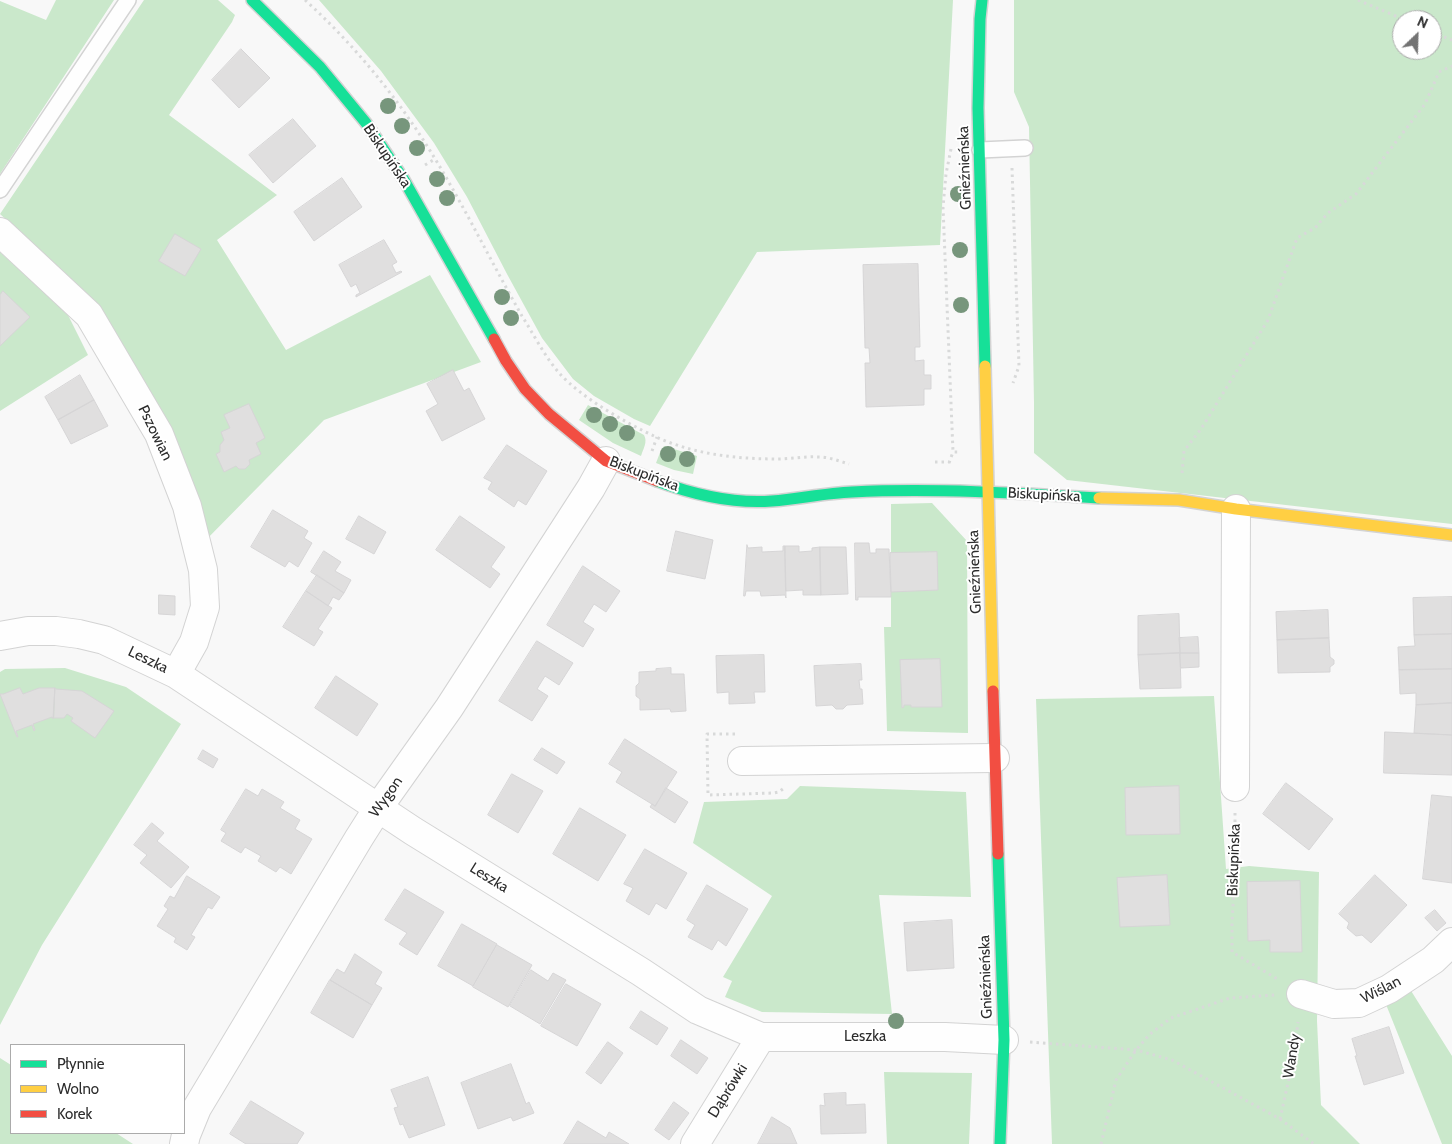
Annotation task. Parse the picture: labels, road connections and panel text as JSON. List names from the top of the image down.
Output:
{
  "streets": {
    "street": [
      "Biskupińska",
      "Gnieźnieńska",
      "Pszowian",
      "Leszka",
      "Wygon",
      "Wiślan",
      "Dąbrówki"
    ],
    "path": ["Wandy"]
  },
  "crossings": [
    ["Biskupińska", "Gnieźnieńska"],
    ["Biskupińska", "Wygon"],
    ["Biskupińska", "Wiślan"],
    ["Biskupińska", "Wandy"],
    ["Gnieźnieńska", "Leszka"],
    ["Pszowian", "Leszka"],
    ["Leszka", "Wygon"],
    ["Leszka", "Dąbrówki"],
    ["Wiślan", "Wandy"]
  ],
  "legend": ["Płynnie", "Wolno", "Korek"],
  "north": "top right"
}
